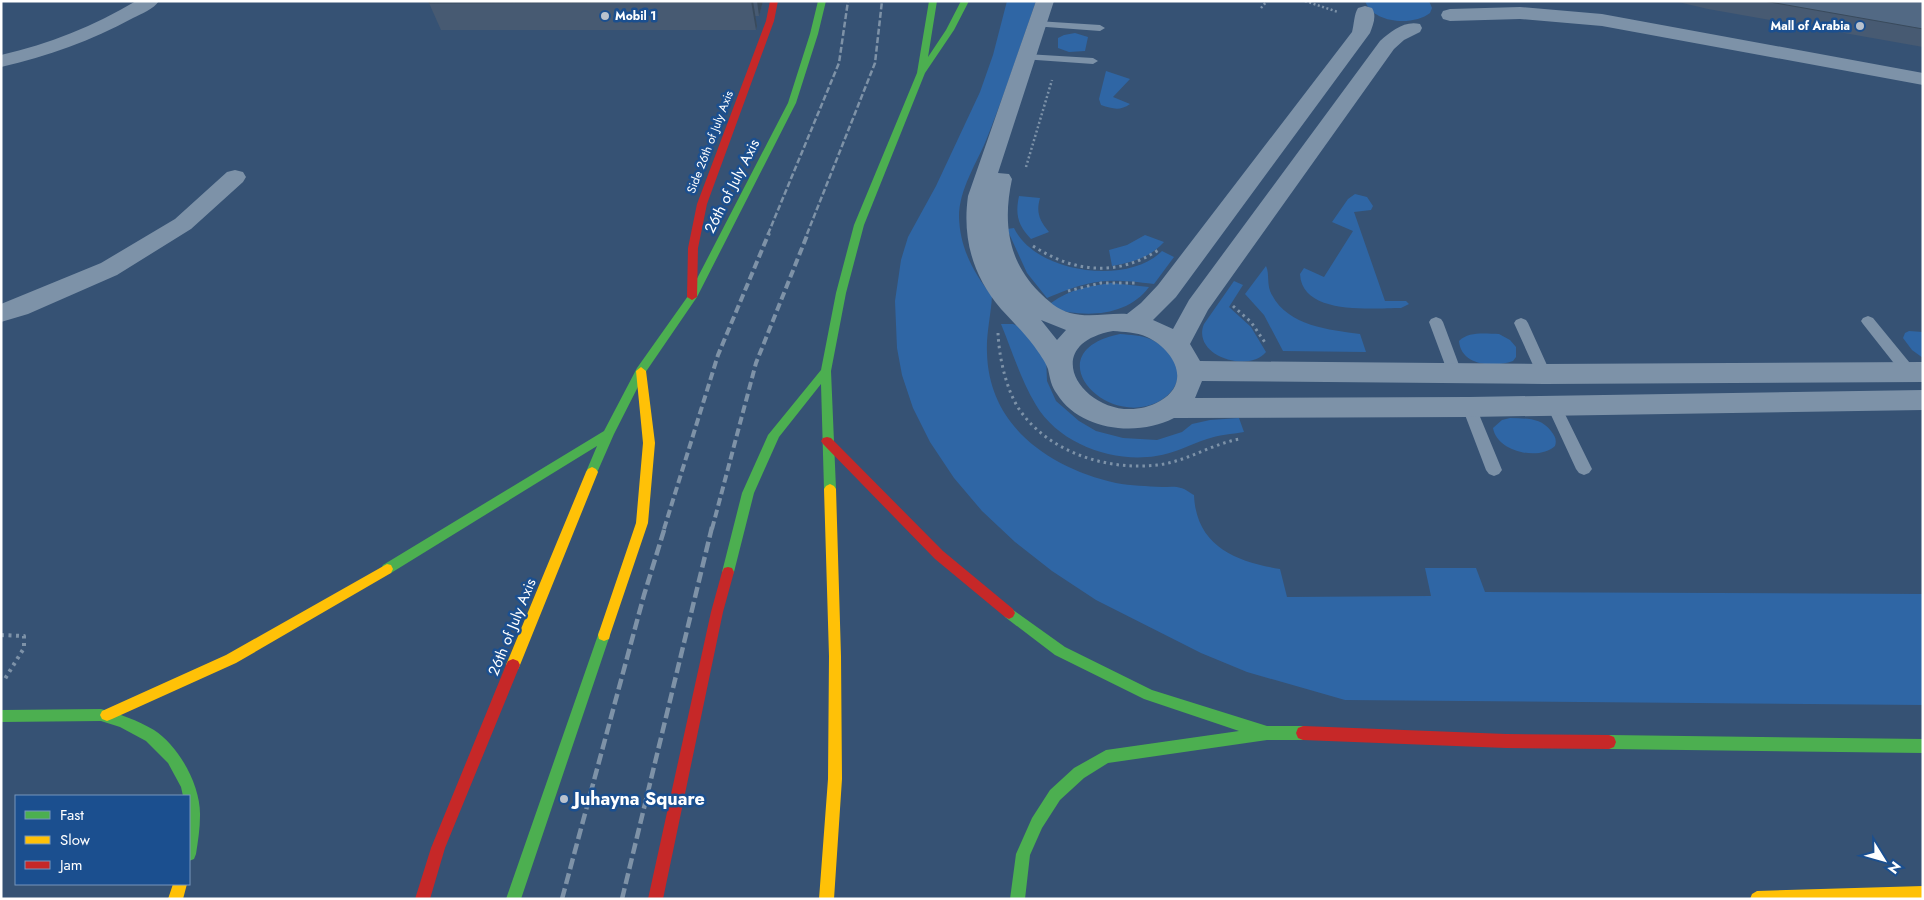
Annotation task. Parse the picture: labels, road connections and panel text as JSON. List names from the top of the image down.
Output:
{
  "streets": {
    "main road": ["Side 26th of July Axis", "26th of July Axis"]
  },
  "crossings": [
    ["Side 26th of July Axis", "26th of July Axis"]
  ],
  "places": ["Mobil 1", "Mall of Arabia", "Juhayna Square"],
  "legend": ["Fast", "Slow", "Jam"],
  "north": "bottom right"
}
